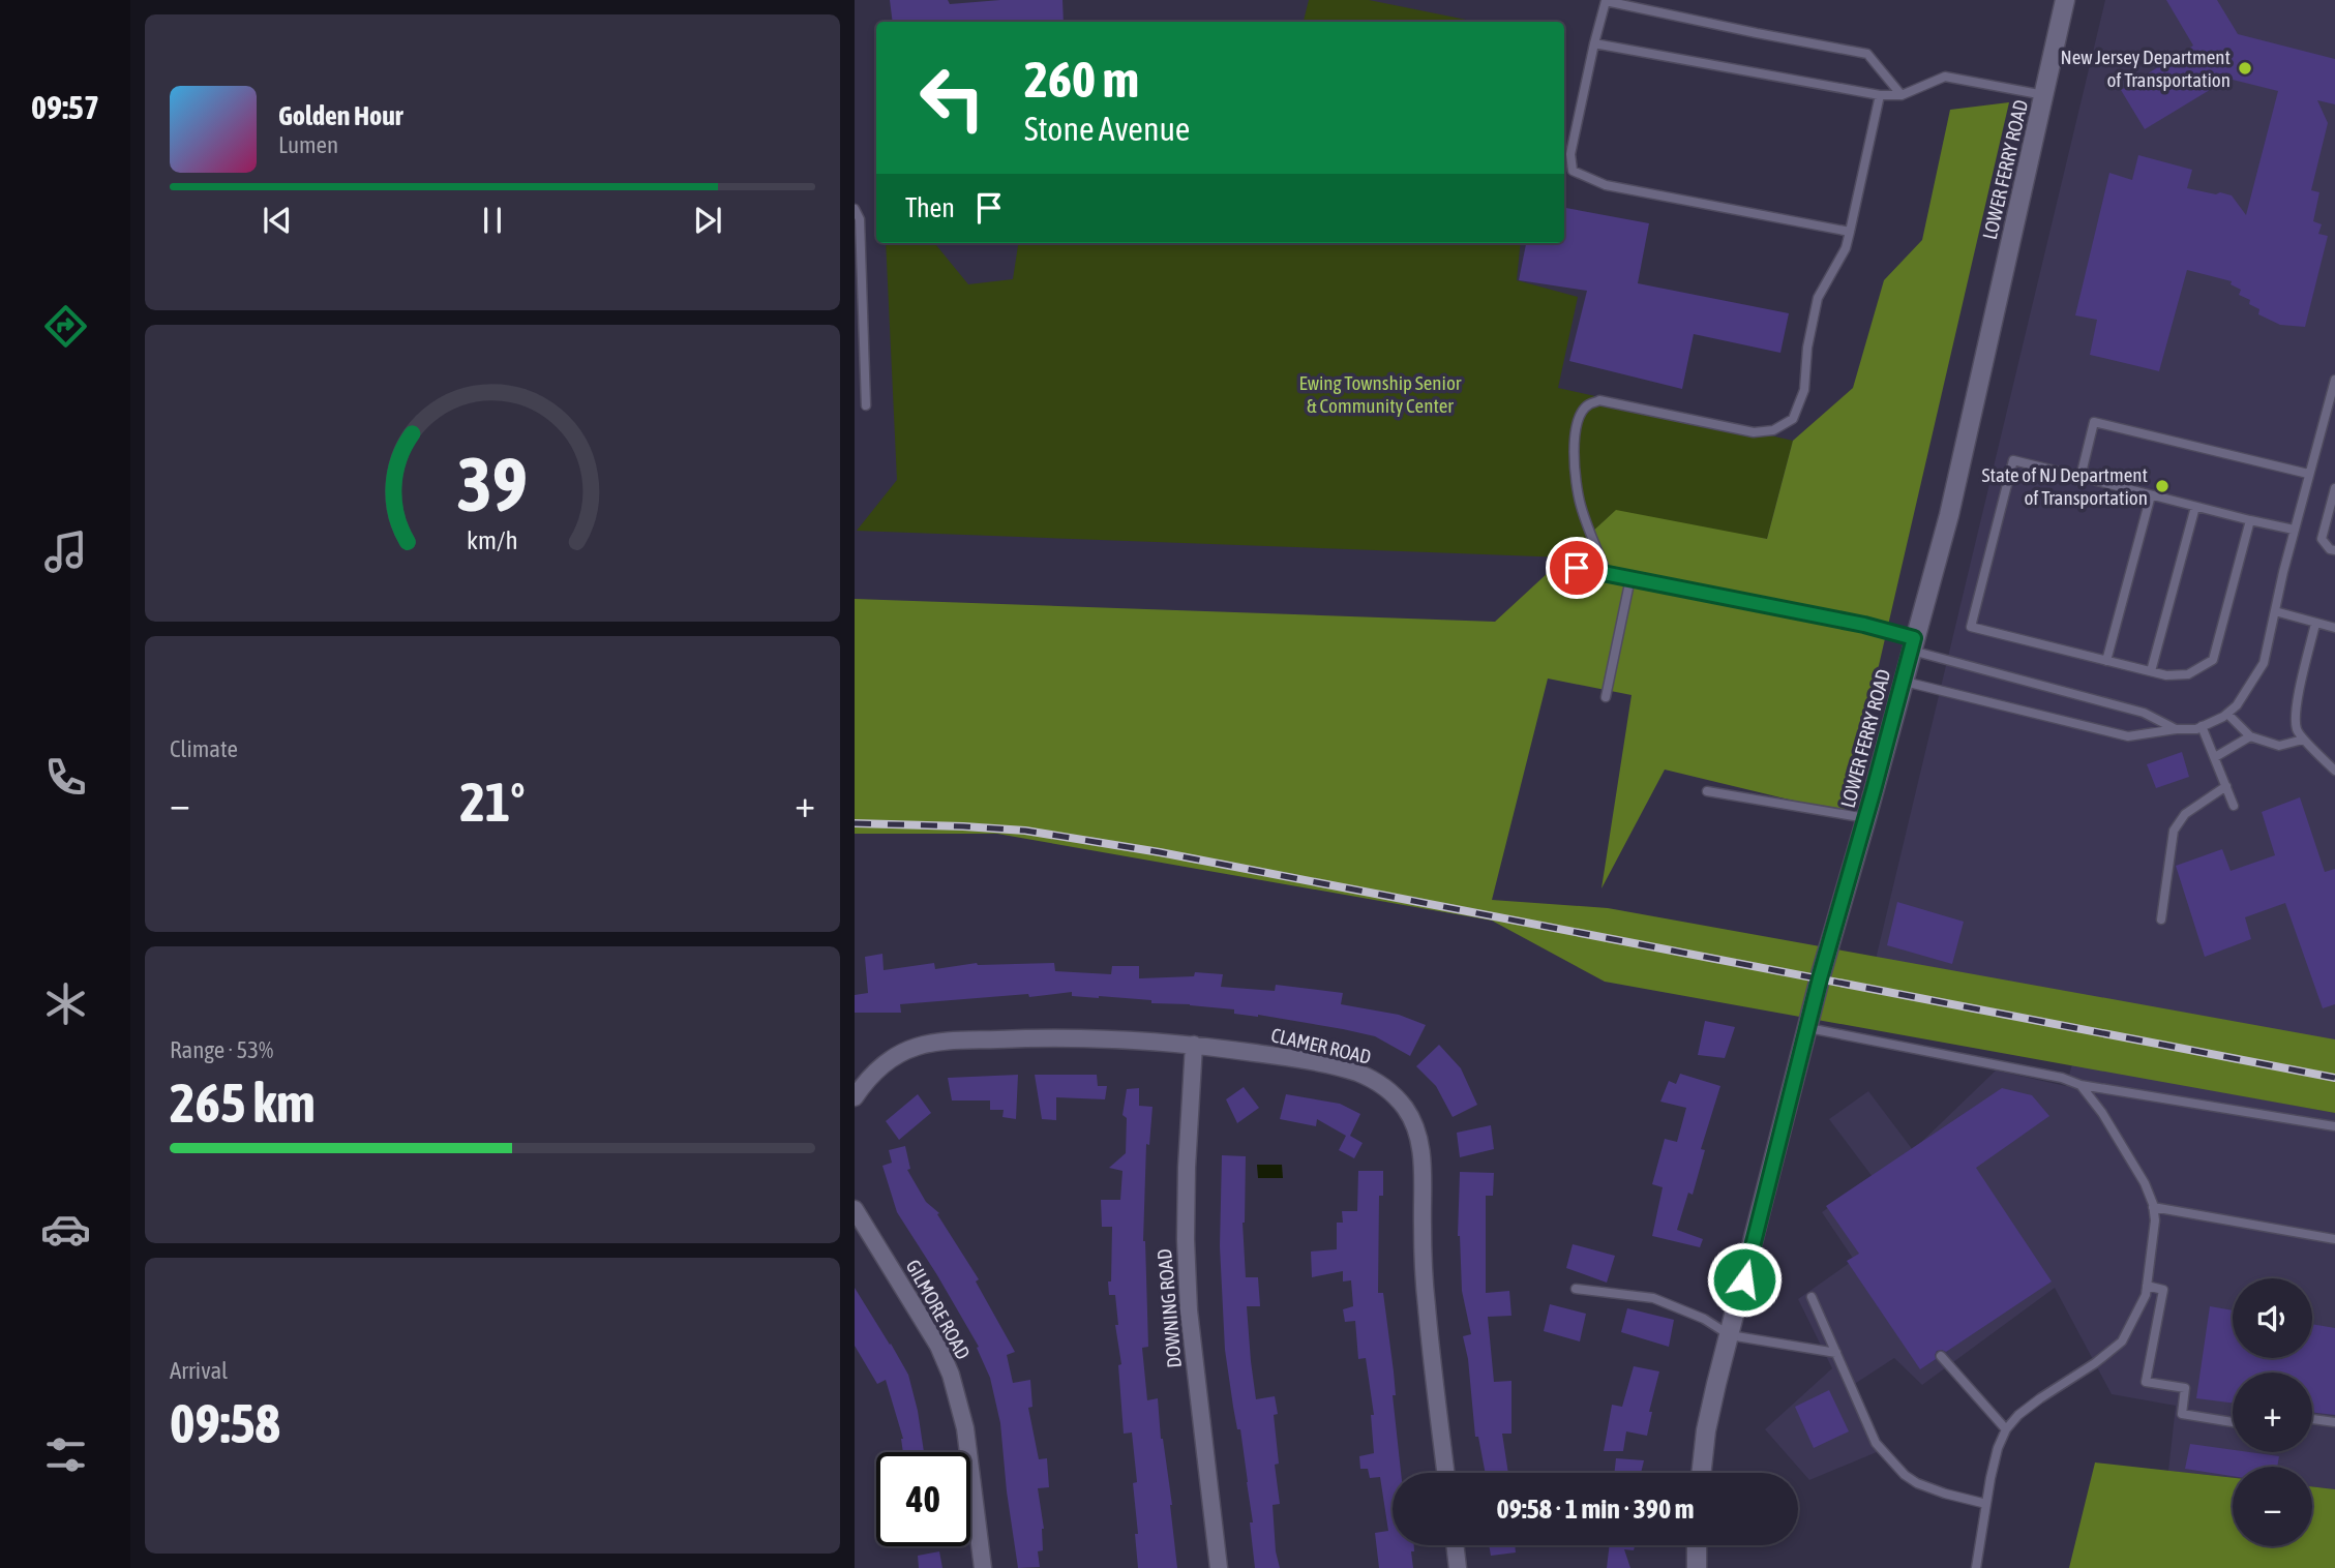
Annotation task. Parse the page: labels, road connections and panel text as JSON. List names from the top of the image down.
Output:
{
  "streets": {
    "street": [
      "LOWER FERRY ROAD",
      "CLAMER ROAD",
      "DOWNING ROAD",
      "GILMORE ROAD"
    ]
  },
  "crossings": [
    ["CLAMER ROAD", "DOWNING ROAD"]
  ],
  "parks": ["Ewing Township Senior & Community Center"],
  "places": ["New Jersey Department of Transportation", "State of NJ Department of Transportation"],
  "page": {
    "tabs": "09:57",
    "turn": ["260 m", "Stone Avenue"],
    "song": ["Golden Hour", "Lumen"],
    "then": "Then",
    "tile": [
      "Climate",
      ["Range · 53%", "265 km"],
      ["Arrival", "09:58"]
    ],
    "heat": ["−", "21°", "+"],
    "map_buttons": ["+", "−"],
    "limit": "40",
    "trip": "09:58 · 1 min · 390 m",
    "gauge": ["39", "km/h"]
  }
}
